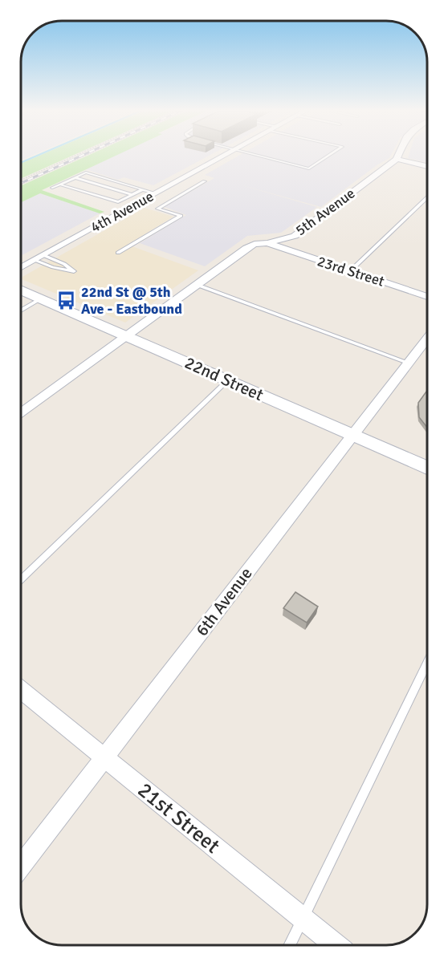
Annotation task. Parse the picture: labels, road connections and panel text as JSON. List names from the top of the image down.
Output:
{
  "streets": {
    "street": [
      "4th Avenue",
      "5th Avenue",
      "23rd Street",
      "22nd Street",
      "6th Avenue",
      "21st Street"
    ]
  },
  "crossings": [
    ["5th Avenue", "23rd Street"],
    ["5th Avenue", "22nd Street"],
    ["22nd Street", "6th Avenue"],
    ["6th Avenue", "21st Street"]
  ],
  "places": {
    "bus stop": ["22nd St @ 5th Ave - Eastbound"]
  }
}
